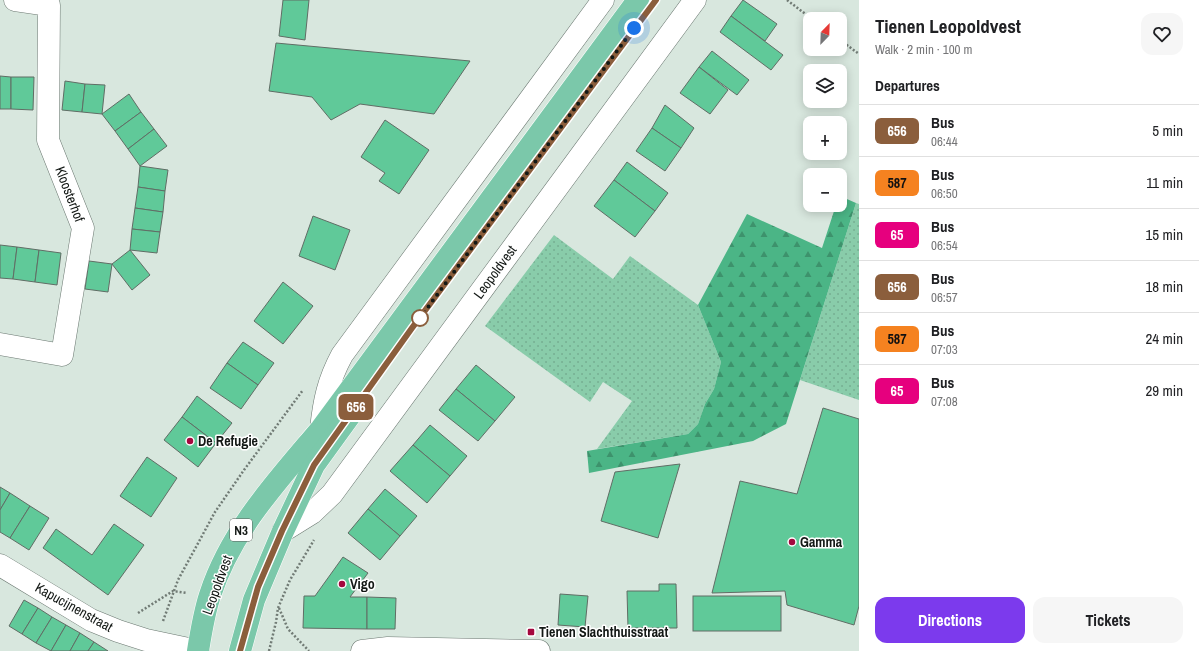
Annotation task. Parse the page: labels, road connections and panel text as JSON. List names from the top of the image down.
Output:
{
  "streets": {
    "main road": ["Leopoldvest", "N3"],
    "street": ["Kloosterhof", "Kapucijnenstraat"]
  },
  "crossings": [
    ["Leopoldvest", "Kapucijnenstraat"]
  ],
  "places": {
    "other": ["De Refugie", "Gamma", "Vigo"],
    "transit": ["Tienen Slachthuisstraat"]
  },
  "lines": ["bus line 656"],
  "north": "top right",
  "page": {
    "on_map": "656",
    "heading": [
      ["Tienen Leopoldvest", "Walk · 2 min · 100 m"],
      "Departures"
    ],
    "map_buttons": ["+", "−"],
    "list": [
      {
        "mark": "656",
        "name": "Bus",
        "note": "06:44",
        "value": "5 min"
      },
      {
        "mark": "587",
        "name": "Bus",
        "note": "06:50",
        "value": "11 min"
      },
      {
        "mark": "65",
        "name": "Bus",
        "note": "06:54",
        "value": "15 min"
      },
      {
        "mark": "656",
        "name": "Bus",
        "note": "06:57",
        "value": "18 min"
      },
      {
        "mark": "587",
        "name": "Bus",
        "note": "07:03",
        "value": "24 min"
      },
      {
        "mark": "65",
        "name": "Bus",
        "note": "07:08",
        "value": "29 min"
      }
    ],
    "buttons": ["Directions", "Tickets"]
  }
}
